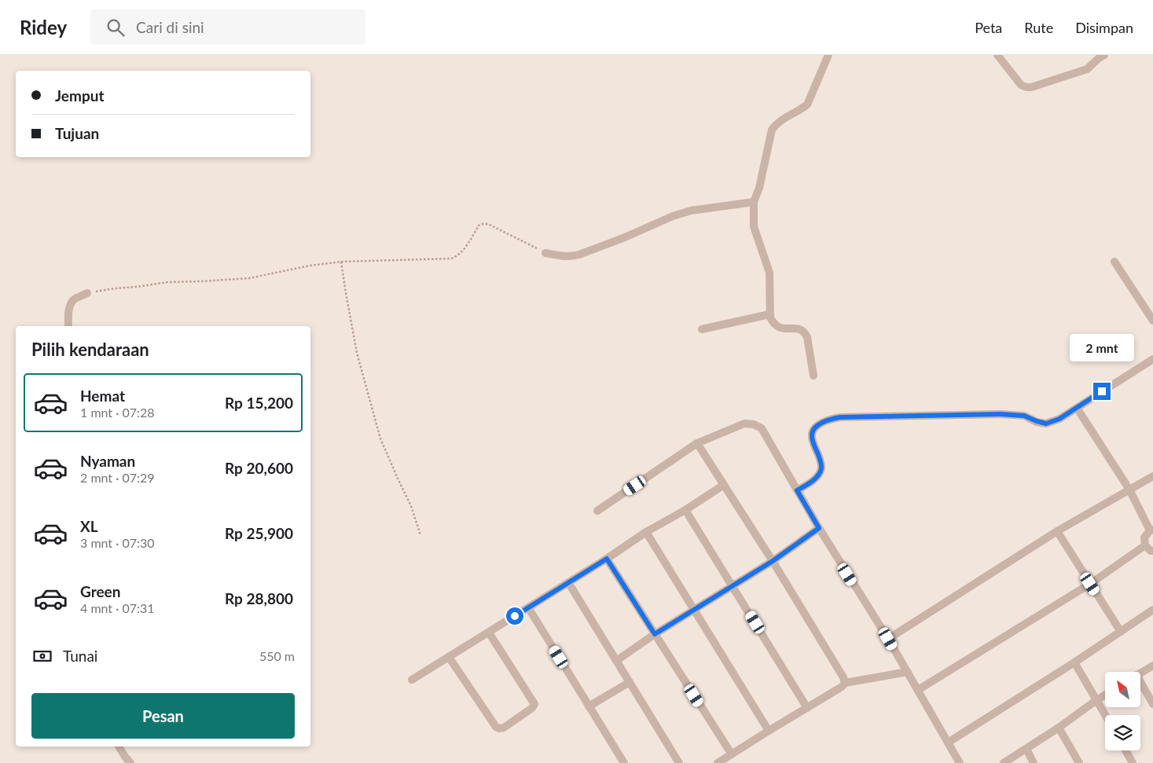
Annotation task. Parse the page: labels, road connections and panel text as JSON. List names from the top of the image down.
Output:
{
  "north": "top left",
  "page": {
    "header": "Ridey",
    "search": "Cari di sini",
    "nav": ["Peta", "Rute", "Disimpan"],
    "banner": ["Jemput", "Tujuan"],
    "heading": "Pilih kendaraan",
    "bubble": "2 mnt",
    "list": [
      {
        "name": "Hemat",
        "note": "1 mnt · 07:28",
        "value": "Rp 15,200"
      },
      {
        "name": "Nyaman",
        "note": "2 mnt · 07:29",
        "value": "Rp 20,600"
      },
      {
        "name": "XL",
        "note": "3 mnt · 07:30",
        "value": "Rp 25,900"
      },
      {
        "name": "Green",
        "note": "4 mnt · 07:31",
        "value": "Rp 28,800"
      }
    ],
    "pay": ["Tunai", "550 m"],
    "buttons": "Pesan"
  }
}
